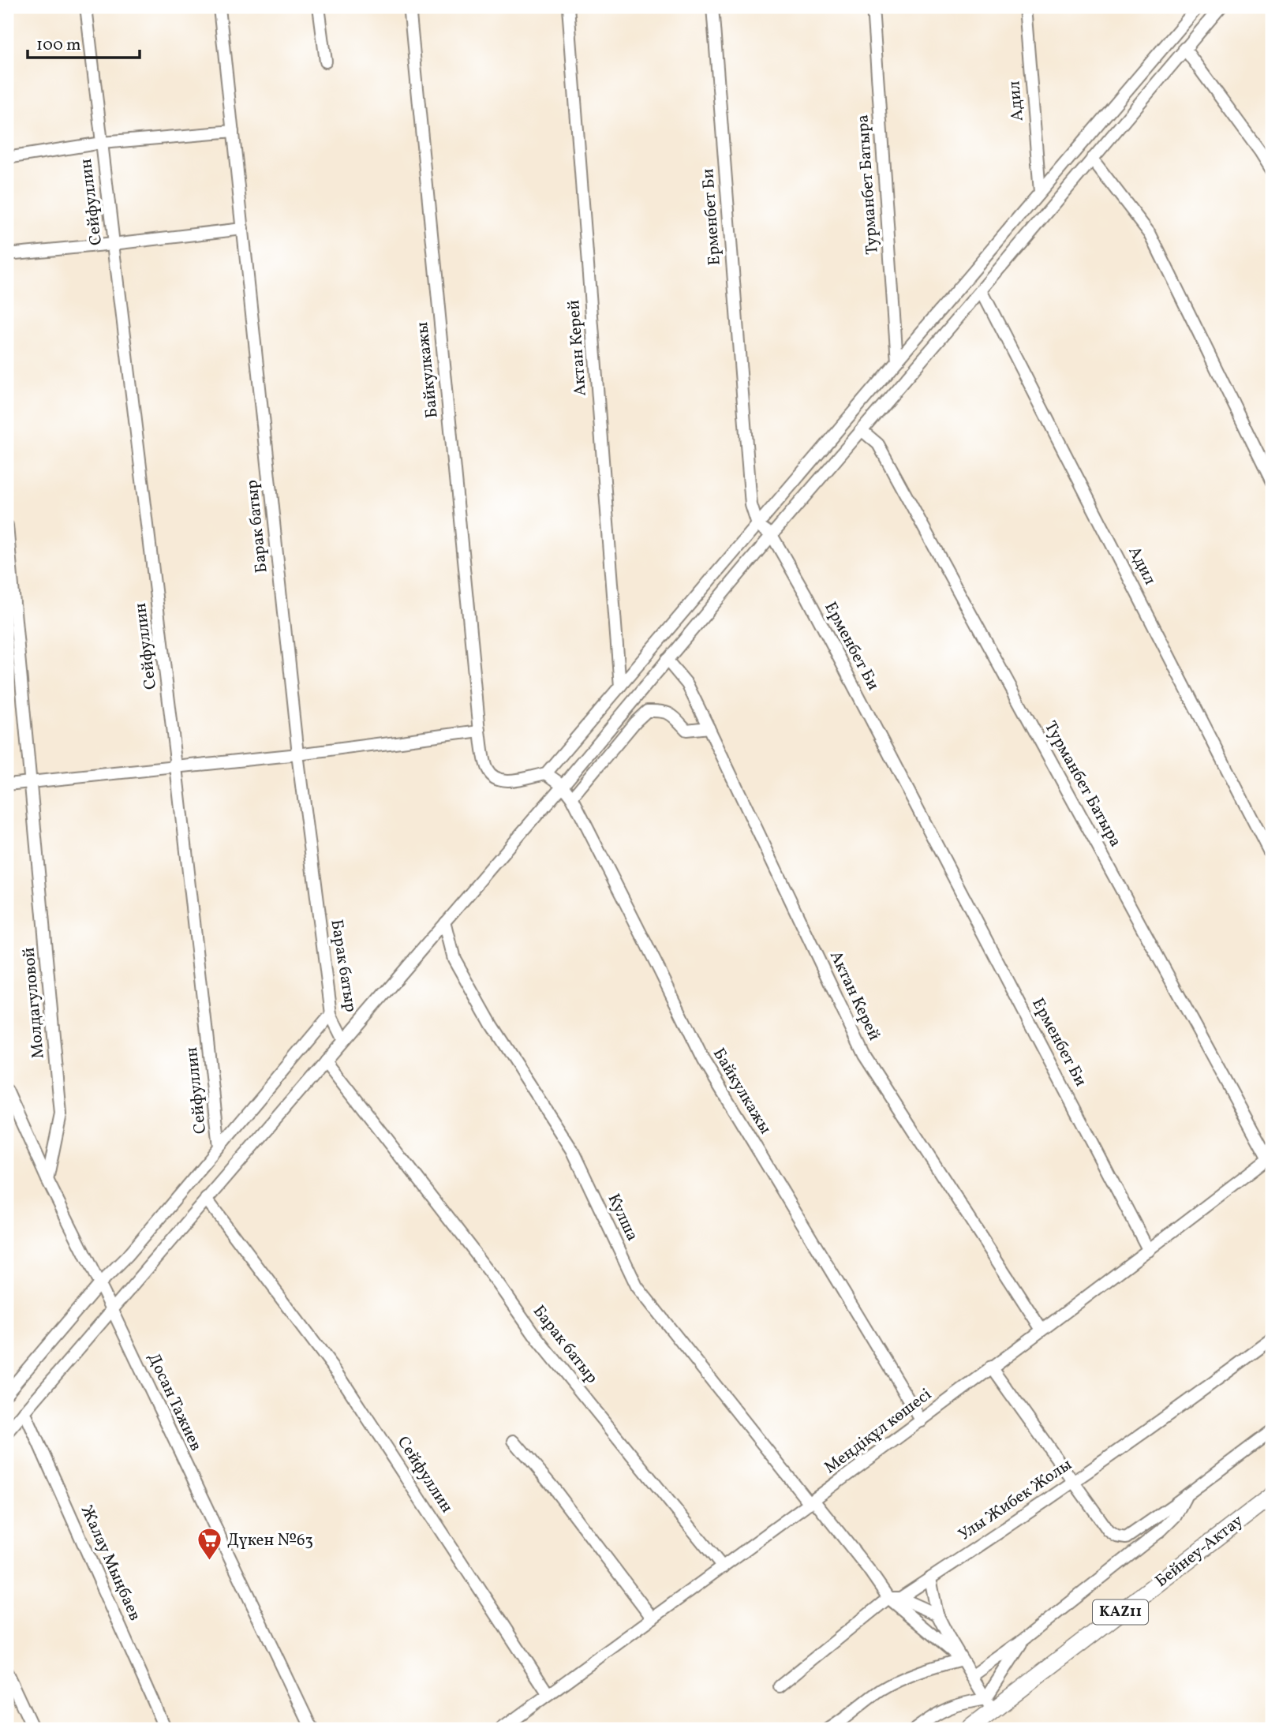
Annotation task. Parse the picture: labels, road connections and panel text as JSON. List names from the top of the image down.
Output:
{
  "streets": {
    "highway": ["Бейнеу-Актау", "KAZ11"],
    "street": [
      "Адил",
      "Турманбет Батыра",
      "Сейфуллин",
      "Ерменбет Би",
      "Актан Керей",
      "Байкулкажы",
      "Барак батыр",
      "Молдагуловой",
      "Кулша",
      "Досан Тажиев",
      "Меңдіқұл көшесі",
      "Улы Жибек Жолы",
      "Жалау Мыңбаев"
    ]
  },
  "crossings": [
    ["Турманбет Батыра", "Меңдіқұл көшесі"],
    ["Сейфуллин", "Меңдіқұл көшесі"],
    ["Ерменбет Би", "Меңдіқұл көшесі"],
    ["Актан Керей", "Меңдіқұл көшесі"],
    ["Байкулкажы", "Меңдіқұл көшесі"],
    ["Барак батыр", "Меңдіқұл көшесі"],
    ["Молдагуловой", "Досан Тажиев"],
    ["Кулша", "Меңдіқұл көшесі"],
    ["Кулша", "Улы Жибек Жолы"]
  ],
  "places": {
    "supermarket": ["Дүкен №63"]
  },
  "scale_bar": "100 m"
}
